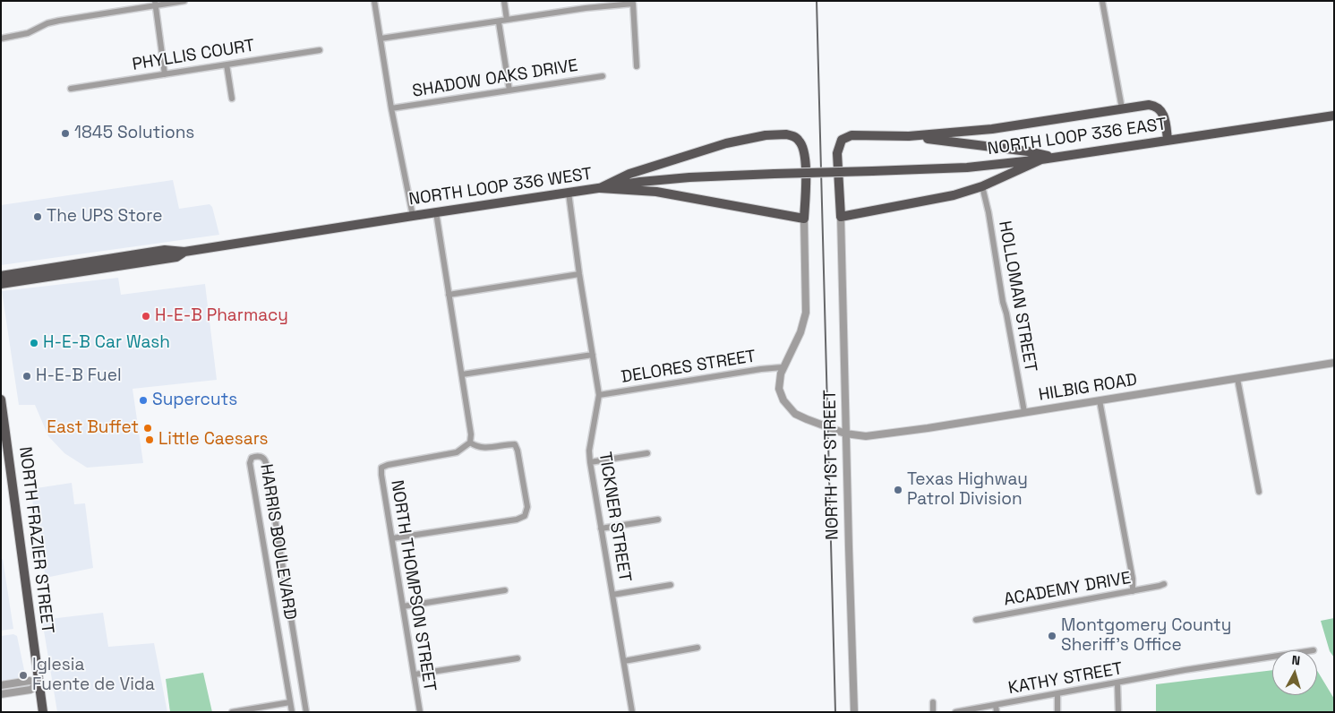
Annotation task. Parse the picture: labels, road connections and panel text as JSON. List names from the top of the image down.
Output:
{
  "streets": {
    "main road": ["NORTH LOOP 336 EAST", "NORTH LOOP 336 WEST", "NORTH FRAZIER STREET"],
    "street": [
      "PHYLLIS COURT",
      "SHADOW OAKS DRIVE",
      "HOLLOMAN STREET",
      "DELORES STREET",
      "HILBIG ROAD",
      "NORTH 1ST STREET",
      "TICKNER STREET",
      "HARRIS BOULEVARD",
      "NORTH THOMPSON STREET",
      "ACADEMY DRIVE",
      "KATHY STREET"
    ]
  },
  "crossings": [
    ["NORTH LOOP 336 EAST", "NORTH LOOP 336 WEST"],
    ["NORTH LOOP 336 WEST", "TICKNER STREET"],
    ["HOLLOMAN STREET", "HILBIG ROAD"],
    ["DELORES STREET", "HILBIG ROAD"],
    ["DELORES STREET", "TICKNER STREET"],
    ["HILBIG ROAD", "NORTH 1ST STREET"]
  ],
  "places": [
    "1845 Solutions",
    "The UPS Store",
    "H-E-B Pharmacy",
    "H-E-B Car Wash",
    "H-E-B Fuel",
    "Supercuts",
    "East Buffet",
    "Little Caesars",
    "Texas Highway Patrol Division",
    "Montgomery County Sheriff's Office",
    "Iglesia Fuente de Vida"
  ],
  "north": "top"
}
